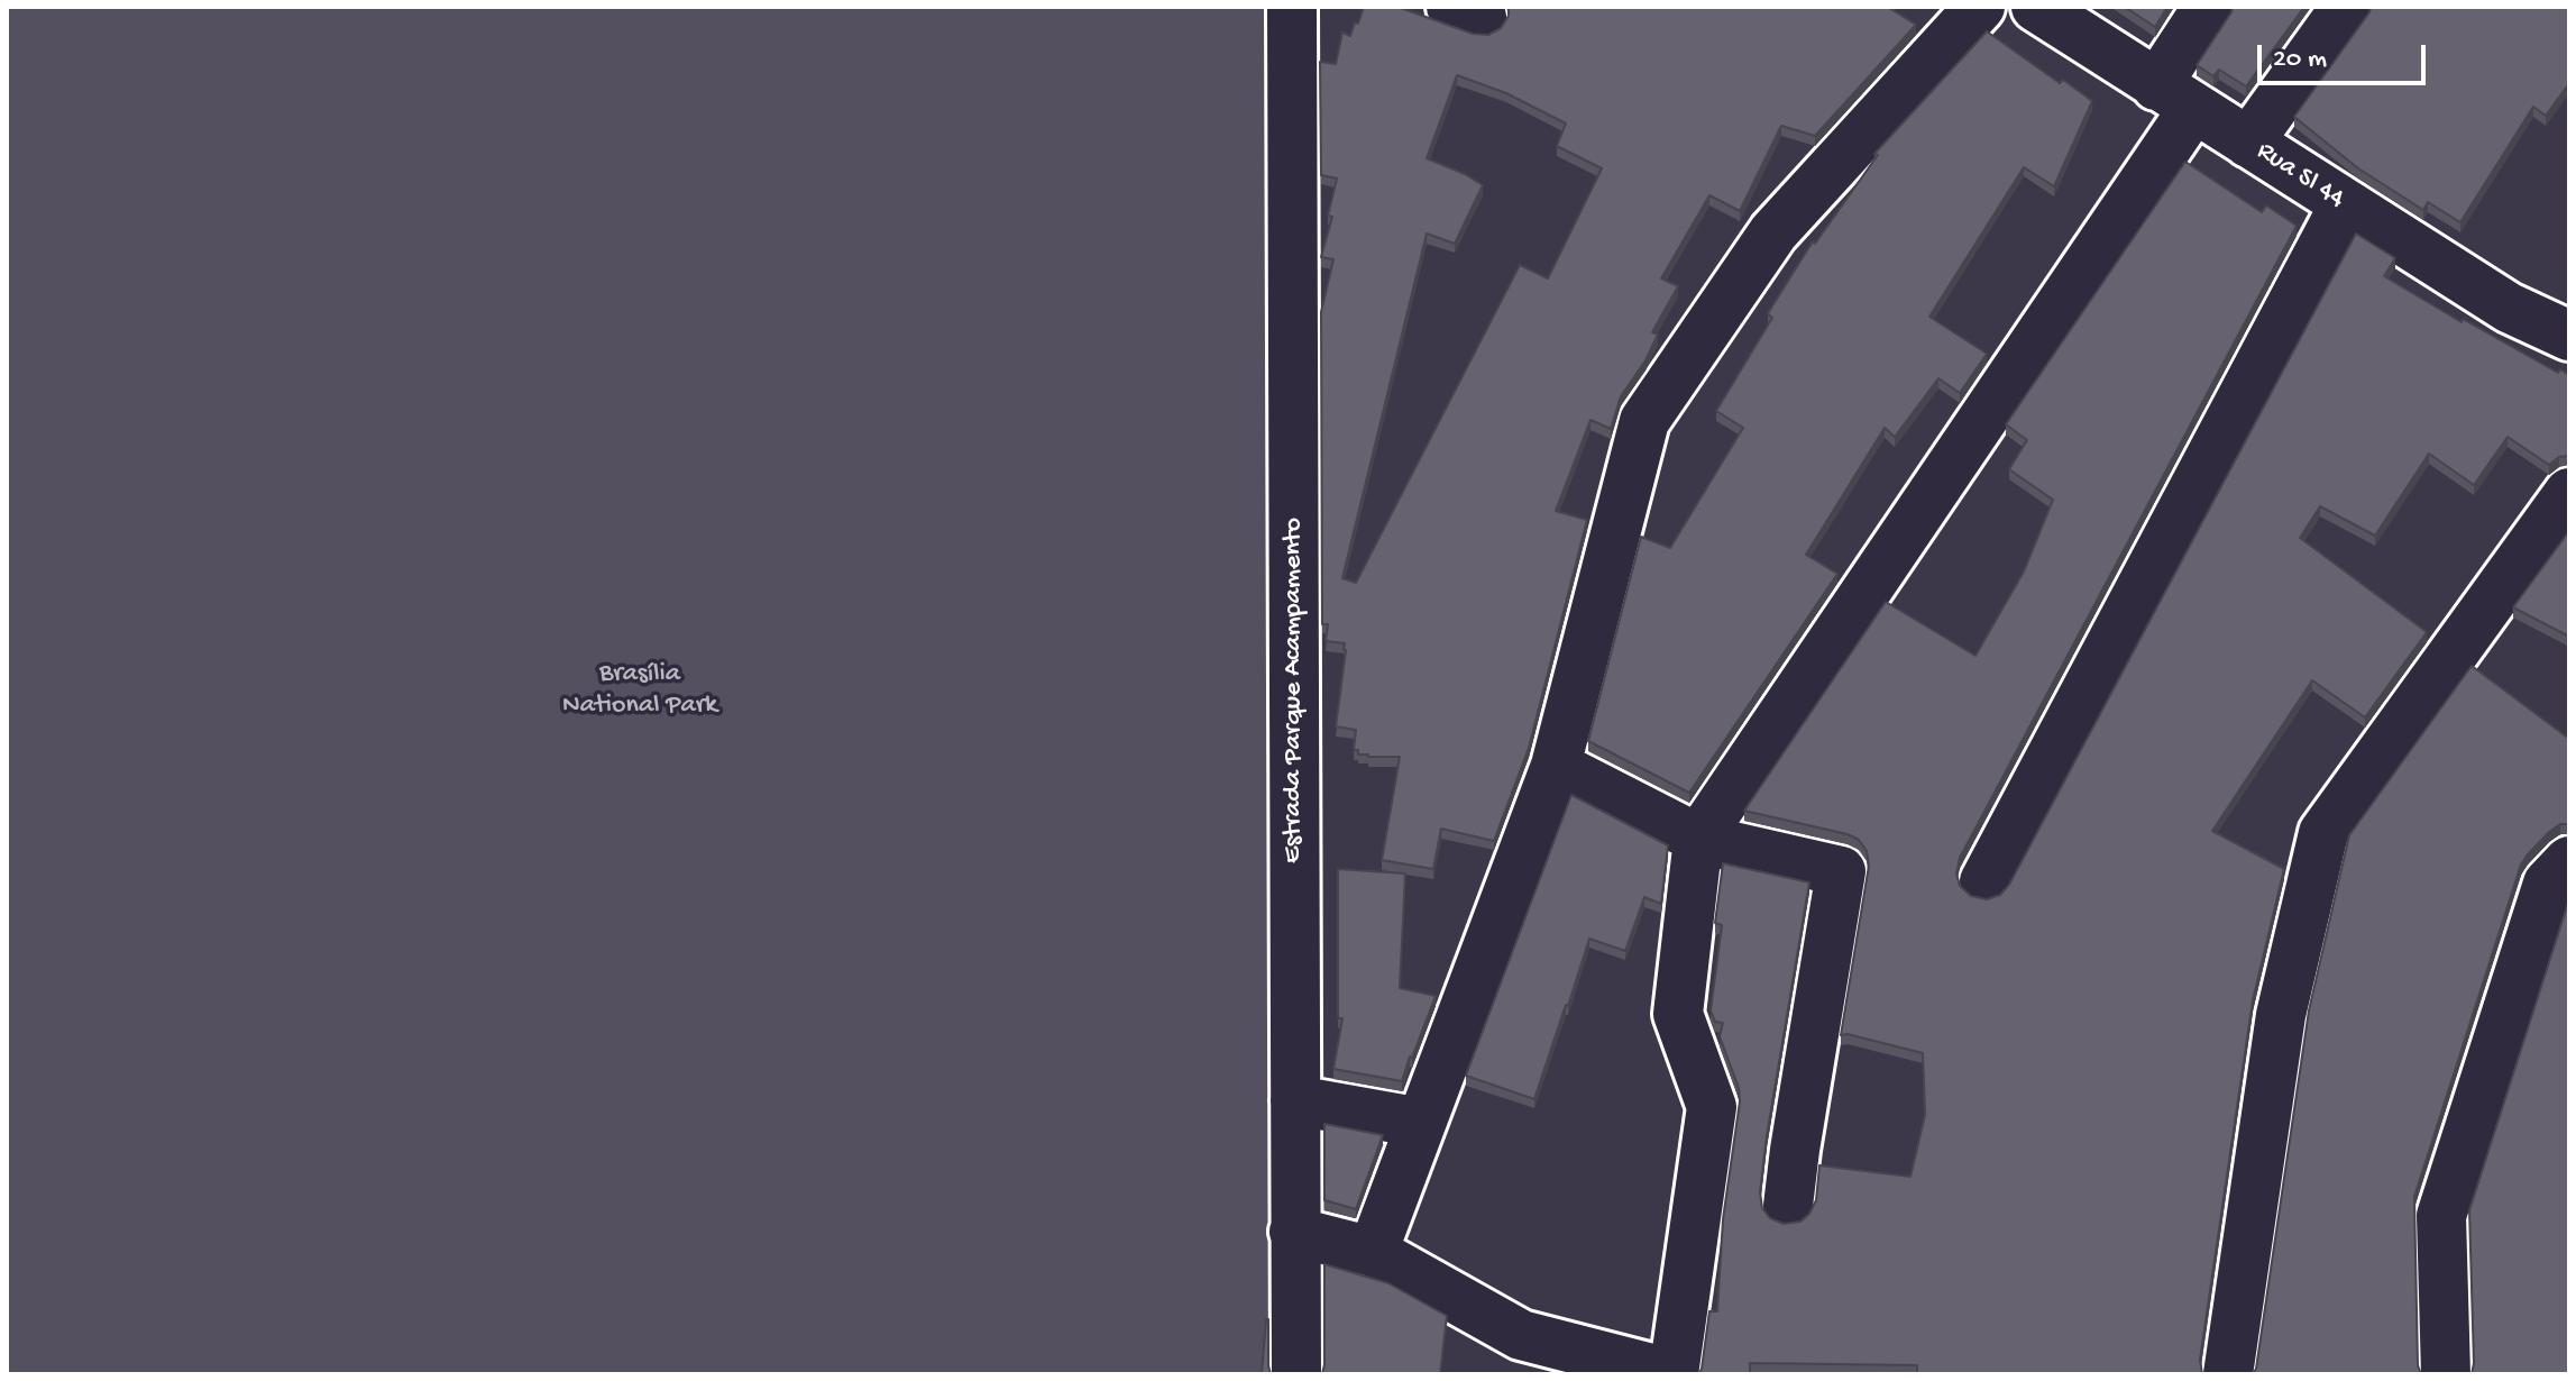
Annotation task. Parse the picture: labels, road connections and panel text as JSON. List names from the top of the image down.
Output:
{
  "streets": {
    "street": ["Rua Sl 44", "Estrada Parque Acampamento"]
  },
  "parks": ["Brasília National Park"],
  "scale_bar": "20 m"
}
